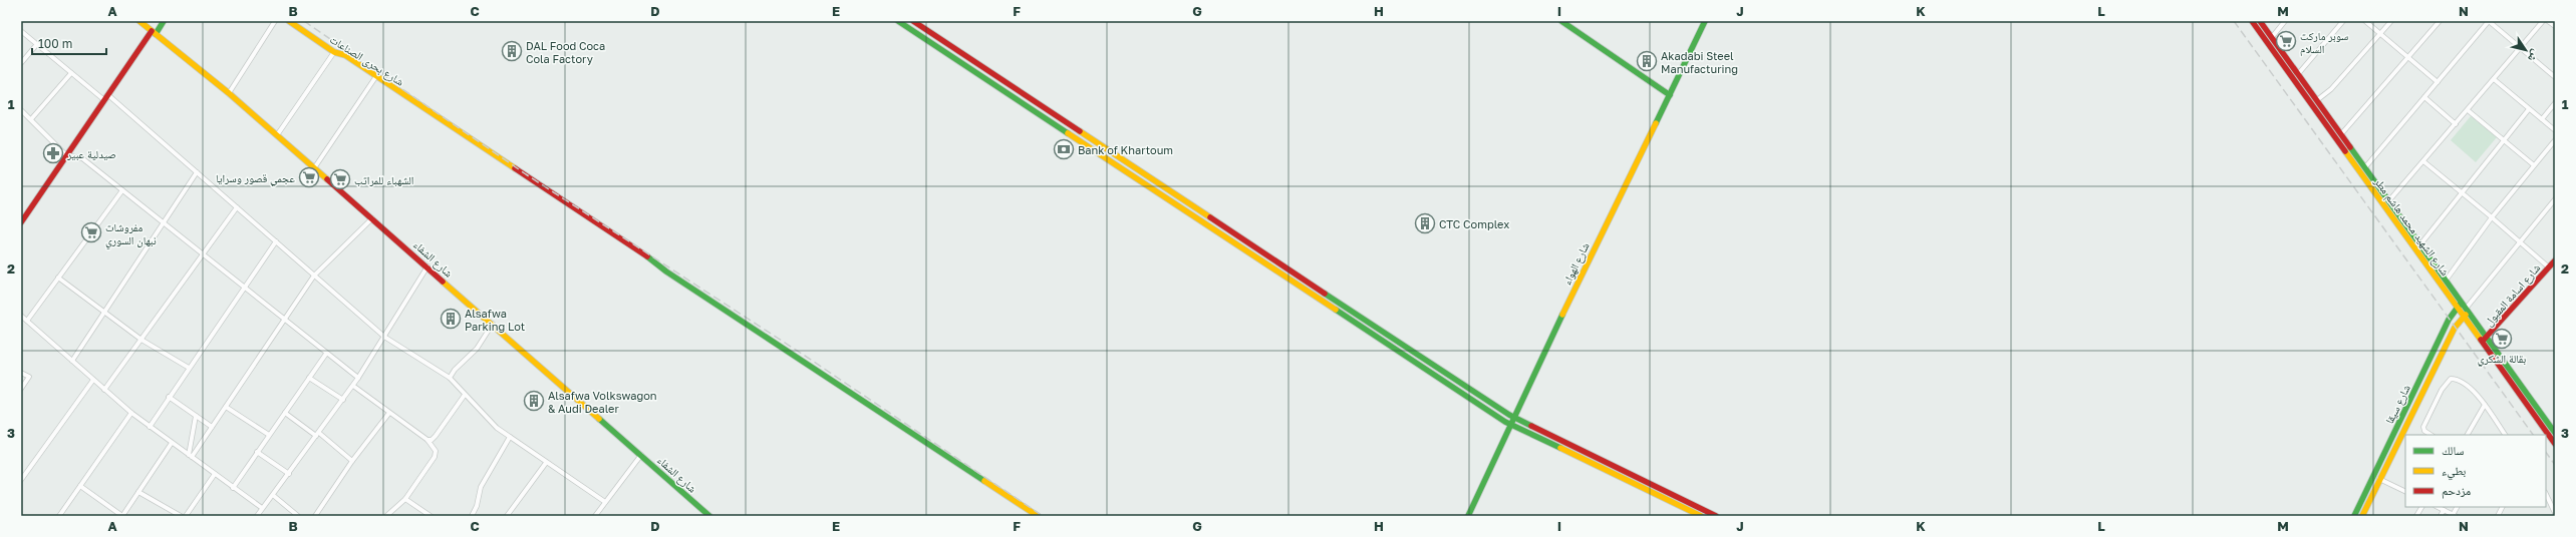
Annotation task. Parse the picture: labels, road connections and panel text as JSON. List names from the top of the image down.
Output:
{
  "streets": {
    "main road": [
      "شارع بحرى الصناعات",
      "شارع الشهيد محمد هاشم مطر",
      "شارع الشفاء",
      "شارع الهواء",
      "شارع اسامة المقبول",
      "شارع سيقا"
    ]
  },
  "crossings": [
    ["شارع الشهيد محمد هاشم مطر", "شارع اسامة المقبول"],
    ["شارع الشهيد محمد هاشم مطر", "شارع سيقا"]
  ],
  "places": {
    "supermarket": [
      "سوبر ماركت السلام",
      "عجمي قصور وسرايا",
      "الشهباء للمراتب",
      "مفروشات نبهان السوري",
      "بقالة الشكري"
    ],
    "building": [
      "DAL Food Coca Cola Factory",
      "Akadabi Steel Manufacturing",
      "CTC Complex",
      "Alsafwa Parking Lot",
      "Alsafwa Volkswagon & Audi Dealer"
    ],
    "bank": ["Bank of Khartoum"],
    "pharmacy": ["صيدلية عبير"]
  },
  "legend": ["سالك", "بطيء", "مزدحم"],
  "scale_bar": "100 m",
  "north": "bottom right",
  "grid": {
    "columns": [
      "A",
      "B",
      "C",
      "D",
      "E",
      "F",
      "G",
      "H",
      "I",
      "J",
      "K",
      "L",
      "M",
      "N"
    ],
    "rows": ["1", "2", "3"]
  }
}
